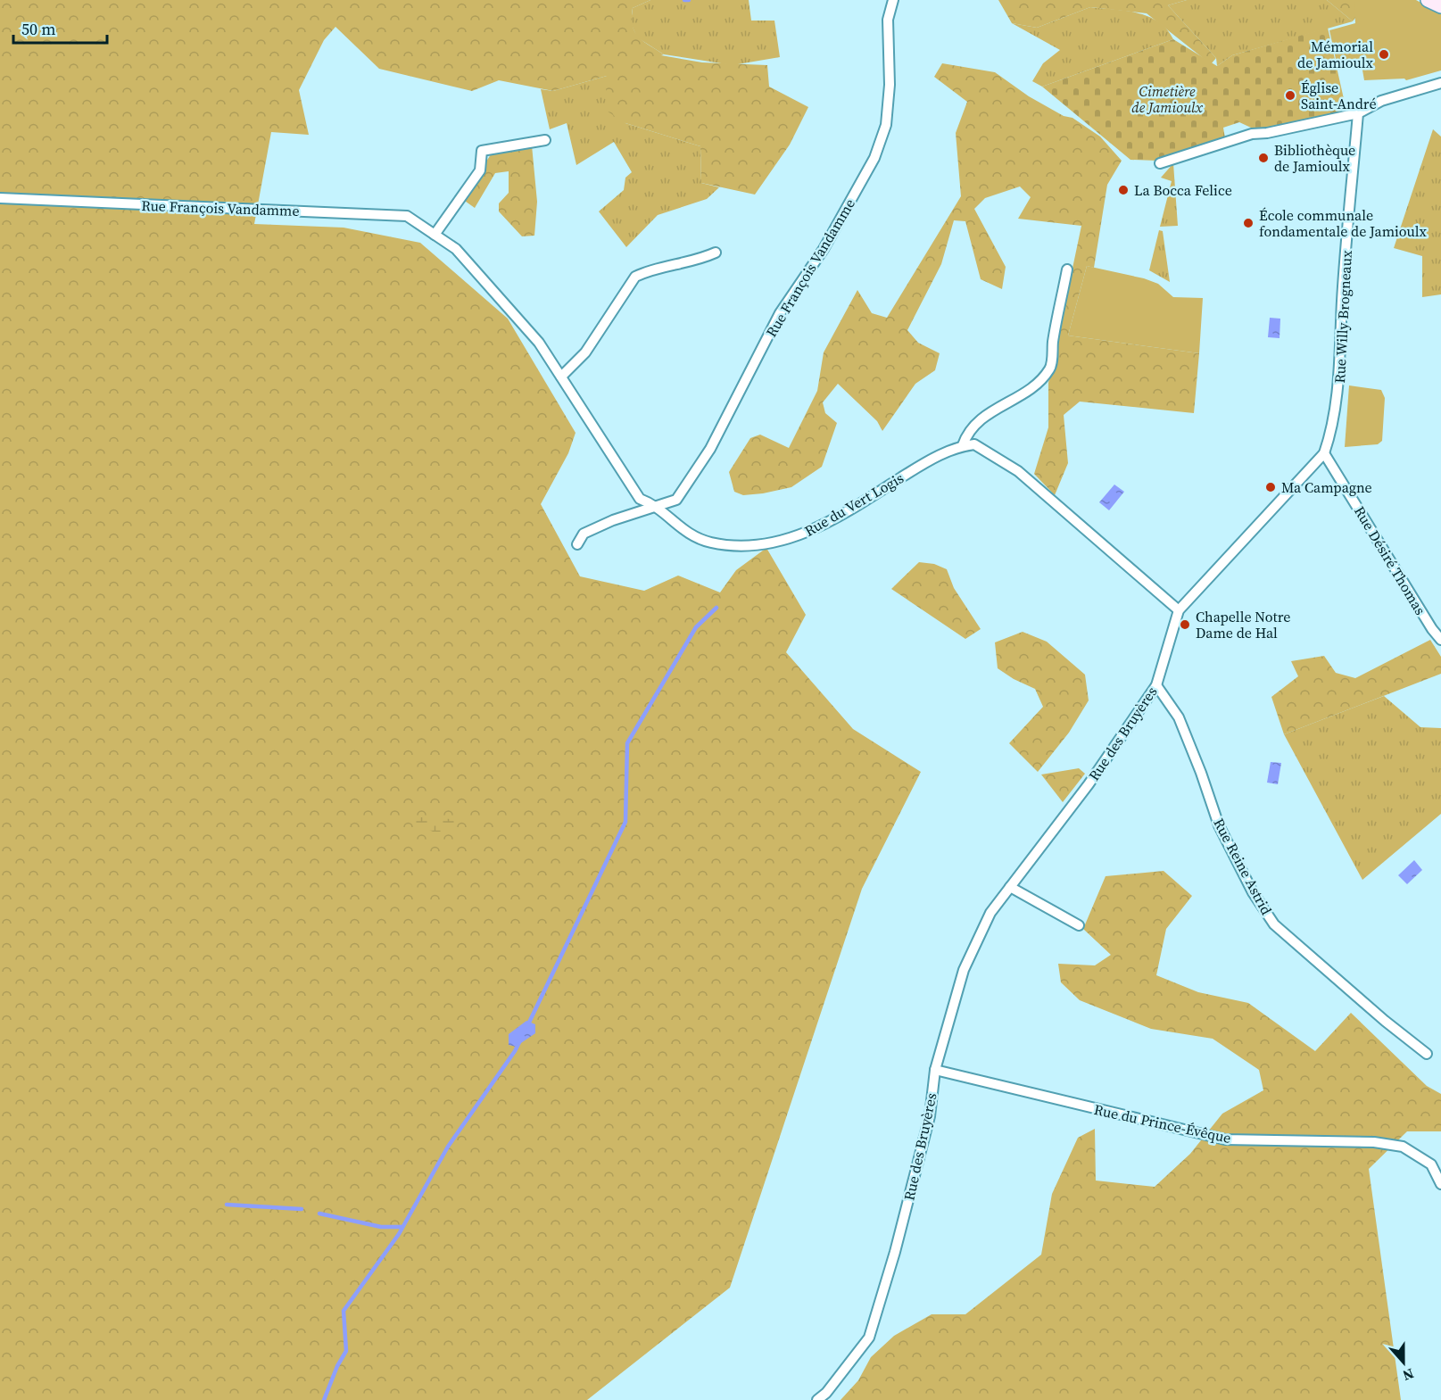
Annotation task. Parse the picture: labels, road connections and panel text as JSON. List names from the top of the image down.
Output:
{
  "streets": {
    "street": [
      "Rue François Vandamme",
      "Rue Willy Brogneaux",
      "Rue du Vert Logis",
      "Rue Désiré Thomas",
      "Rue des Bruyères",
      "Rue Reine Astrid",
      "Rue du Prince-Évêque"
    ]
  },
  "crossings": [
    ["Rue François Vandamme", "Rue du Vert Logis"],
    ["Rue Willy Brogneaux", "Rue Désiré Thomas"],
    ["Rue Willy Brogneaux", "Rue des Bruyères"],
    ["Rue Désiré Thomas", "Rue des Bruyères"],
    ["Rue des Bruyères", "Rue Reine Astrid"],
    ["Rue des Bruyères", "Rue du Prince-Évêque"]
  ],
  "parks": ["Cimetière de Jamioulx"],
  "places": [
    "Mémorial de Jamioulx",
    "Église Saint-André",
    "Bibliothèque de Jamioulx",
    "La Bocca Felice",
    "École communale fondamentale de Jamioulx",
    "Ma Campagne",
    "Chapelle Notre Dame de Hal"
  ],
  "scale_bar": "50 m",
  "north": "bottom"
}
